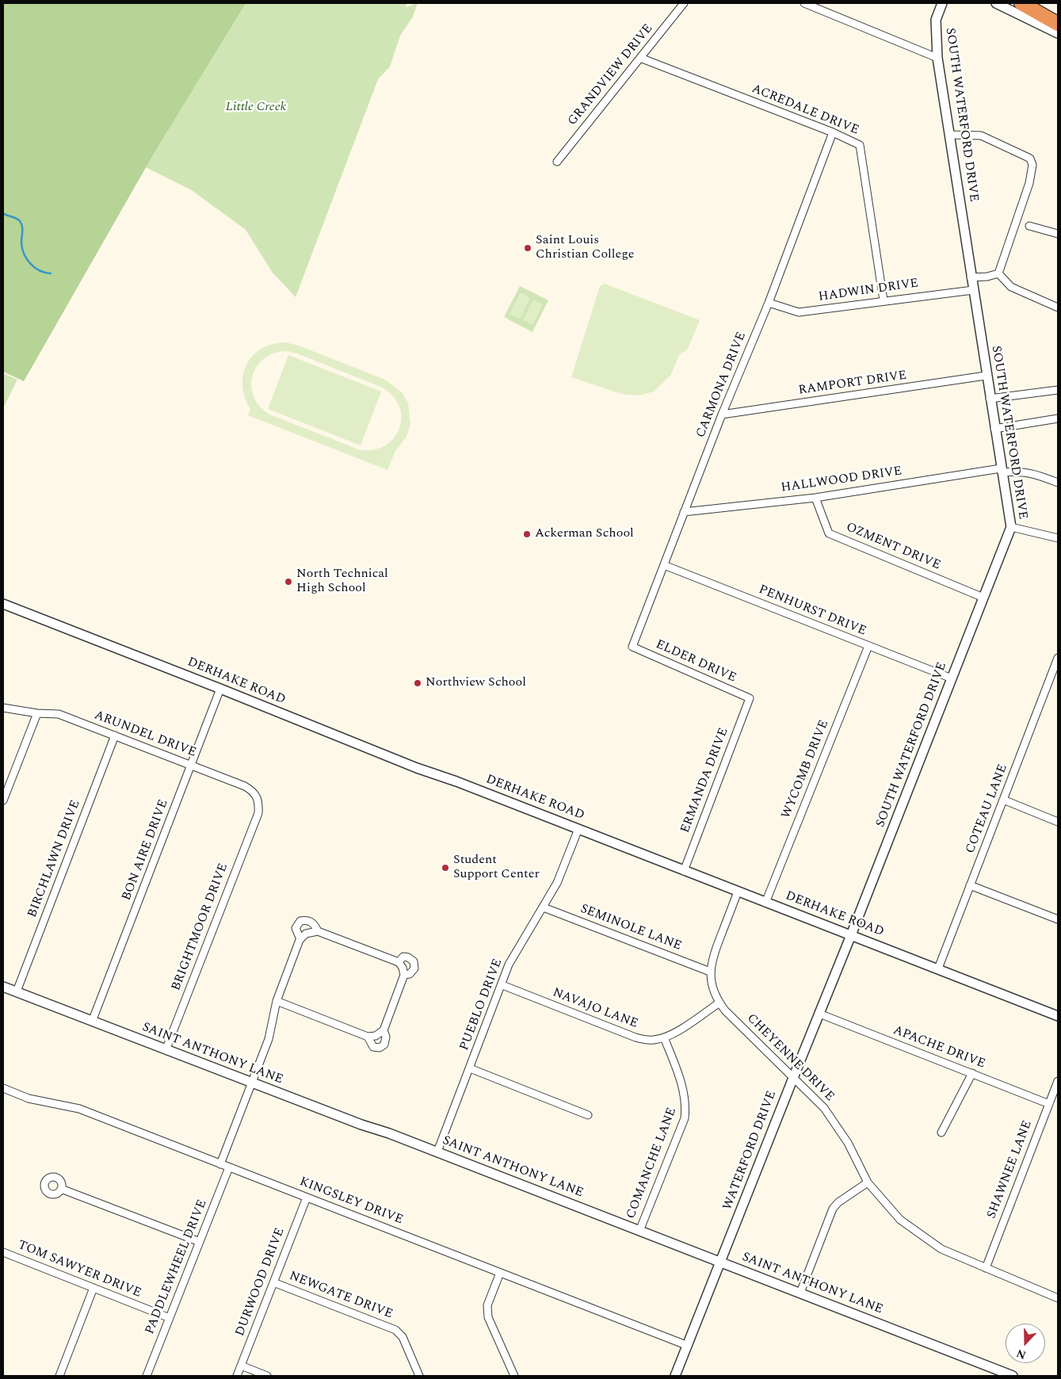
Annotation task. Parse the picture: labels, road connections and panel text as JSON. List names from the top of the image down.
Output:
{
  "streets": {
    "street": [
      "GRANDVIEW DRIVE",
      "ACREDALE DRIVE",
      "SOUTH WATERFORD DRIVE",
      "HADWIN DRIVE",
      "RAMPORT DRIVE",
      "CARMONA DRIVE",
      "HALLWOOD DRIVE",
      "OZMENT DRIVE",
      "PENHURST DRIVE",
      "ELDER DRIVE",
      "DERHAKE ROAD",
      "ARUNDEL DRIVE",
      "WYCOMB DRIVE",
      "ERMANDA DRIVE",
      "COTEAU LANE",
      "BON AIRE DRIVE",
      "BIRCHLAWN DRIVE",
      "BRIGHTMOOR DRIVE",
      "SEMINOLE LANE",
      "PUEBLO DRIVE",
      "NAVAJO LANE",
      "APACHE DRIVE",
      "SAINT ANTHONY LANE",
      "CHEYENNE DRIVE",
      "WATERFORD DRIVE",
      "COMANCHE LANE",
      "SHAWNEE LANE",
      "KINGSLEY DRIVE",
      "PADDLEWHEEL DRIVE",
      "TOM SAWYER DRIVE",
      "DURWOOD DRIVE",
      "NEWGATE DRIVE"
    ]
  },
  "crossings": [
    ["GRANDVIEW DRIVE", "ACREDALE DRIVE"],
    ["ACREDALE DRIVE", "HADWIN DRIVE"],
    ["ACREDALE DRIVE", "CARMONA DRIVE"],
    ["SOUTH WATERFORD DRIVE", "HADWIN DRIVE"],
    ["SOUTH WATERFORD DRIVE", "RAMPORT DRIVE"],
    ["SOUTH WATERFORD DRIVE", "HALLWOOD DRIVE"],
    ["SOUTH WATERFORD DRIVE", "OZMENT DRIVE"],
    ["SOUTH WATERFORD DRIVE", "PENHURST DRIVE"],
    ["SOUTH WATERFORD DRIVE", "DERHAKE ROAD"],
    ["SOUTH WATERFORD DRIVE", "WATERFORD DRIVE"],
    ["HADWIN DRIVE", "CARMONA DRIVE"],
    ["RAMPORT DRIVE", "CARMONA DRIVE"],
    ["CARMONA DRIVE", "HALLWOOD DRIVE"],
    ["CARMONA DRIVE", "PENHURST DRIVE"],
    ["CARMONA DRIVE", "ELDER DRIVE"],
    ["HALLWOOD DRIVE", "OZMENT DRIVE"],
    ["PENHURST DRIVE", "WYCOMB DRIVE"],
    ["ELDER DRIVE", "ERMANDA DRIVE"],
    ["DERHAKE ROAD", "WYCOMB DRIVE"],
    ["DERHAKE ROAD", "ERMANDA DRIVE"],
    ["DERHAKE ROAD", "COTEAU LANE"],
    ["DERHAKE ROAD", "BON AIRE DRIVE"],
    ["DERHAKE ROAD", "PUEBLO DRIVE"],
    ["DERHAKE ROAD", "CHEYENNE DRIVE"],
    ["DERHAKE ROAD", "WATERFORD DRIVE"],
    ["ARUNDEL DRIVE", "BON AIRE DRIVE"],
    ["ARUNDEL DRIVE", "BIRCHLAWN DRIVE"],
    ["ARUNDEL DRIVE", "BRIGHTMOOR DRIVE"],
    ["BON AIRE DRIVE", "SAINT ANTHONY LANE"],
    ["BIRCHLAWN DRIVE", "SAINT ANTHONY LANE"],
    ["BRIGHTMOOR DRIVE", "SAINT ANTHONY LANE"],
    ["SEMINOLE LANE", "PUEBLO DRIVE"],
    ["SEMINOLE LANE", "CHEYENNE DRIVE"],
    ["PUEBLO DRIVE", "NAVAJO LANE"],
    ["PUEBLO DRIVE", "SAINT ANTHONY LANE"],
    ["NAVAJO LANE", "CHEYENNE DRIVE"],
    ["NAVAJO LANE", "COMANCHE LANE"],
    ["APACHE DRIVE", "WATERFORD DRIVE"],
    ["APACHE DRIVE", "SHAWNEE LANE"],
    ["SAINT ANTHONY LANE", "WATERFORD DRIVE"],
    ["SAINT ANTHONY LANE", "COMANCHE LANE"],
    ["CHEYENNE DRIVE", "WATERFORD DRIVE"],
    ["CHEYENNE DRIVE", "SHAWNEE LANE"],
    ["WATERFORD DRIVE", "KINGSLEY DRIVE"],
    ["KINGSLEY DRIVE", "PADDLEWHEEL DRIVE"],
    ["KINGSLEY DRIVE", "DURWOOD DRIVE"],
    ["PADDLEWHEEL DRIVE", "TOM SAWYER DRIVE"],
    ["DURWOOD DRIVE", "NEWGATE DRIVE"]
  ],
  "parks": ["Little Creek"],
  "places": [
    "Saint Louis Christian College",
    "Ackerman School",
    "North Technical High School",
    "Northview School",
    "Student Support Center"
  ],
  "north": "bottom"
}
